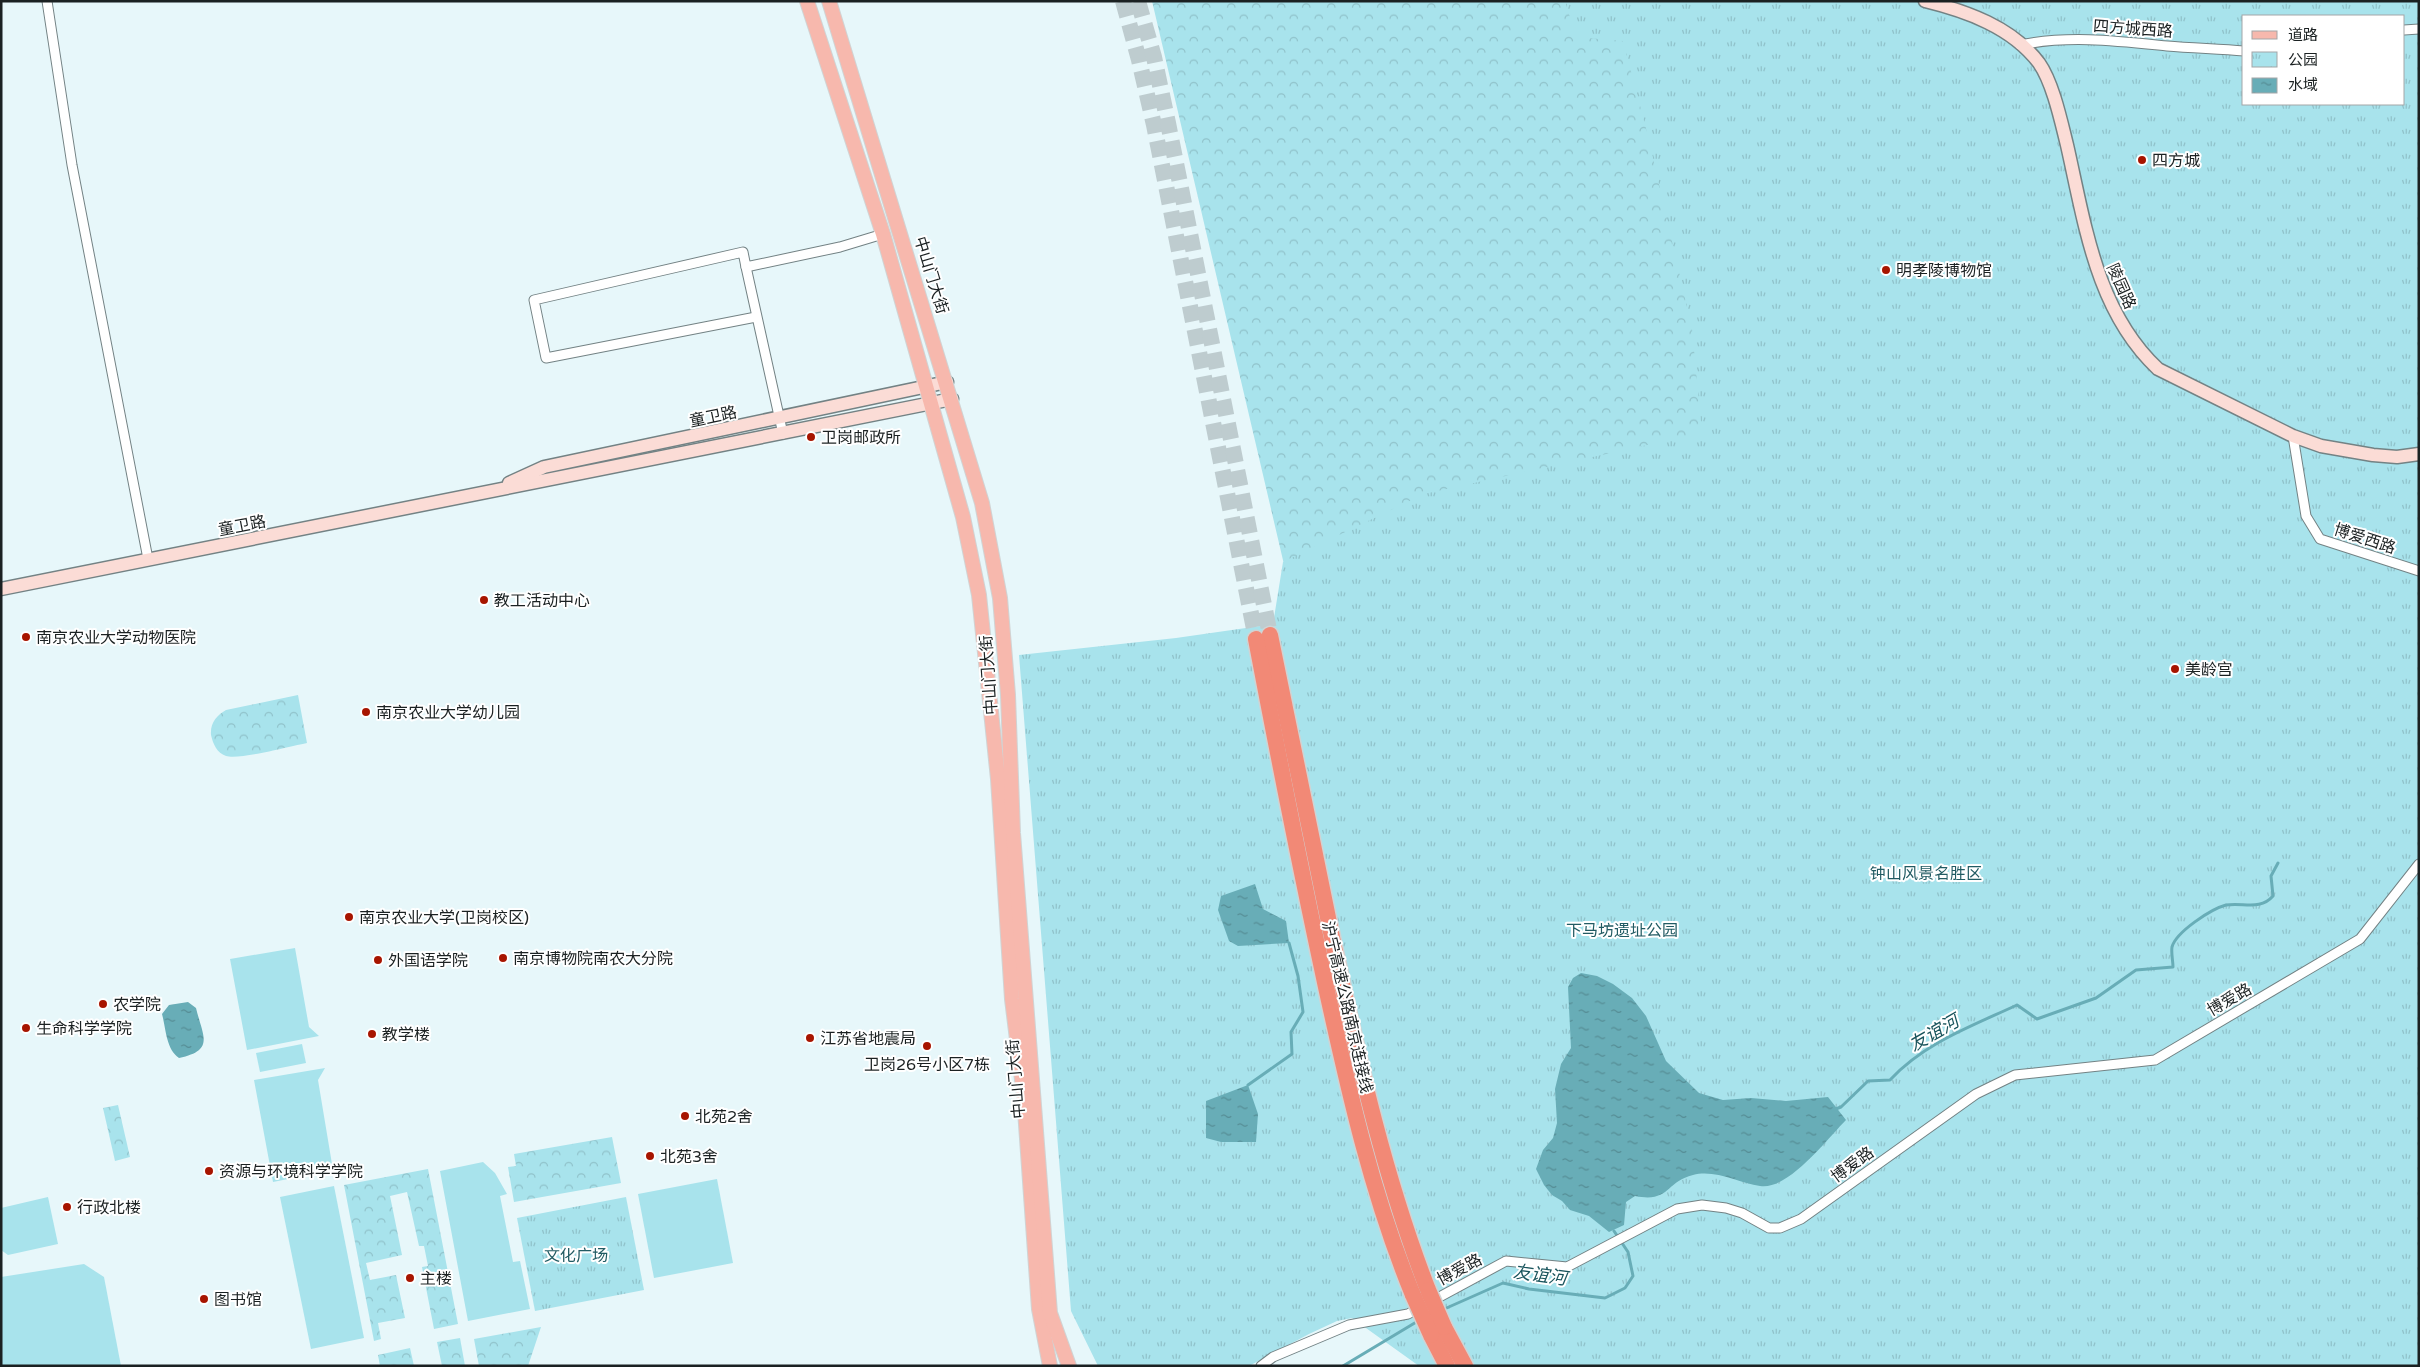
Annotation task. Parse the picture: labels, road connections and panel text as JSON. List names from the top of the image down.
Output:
{
  "streets": {
    "highway": ["沪宁高速公路南京连接线"],
    "main road": ["中山门大街"],
    "street": [
      "四方城西路",
      "陵园路",
      "童卫路",
      "博爱西路",
      "博爱路"
    ]
  },
  "crossings": [
    ["四方城西路", "陵园路"],
    ["中山门大街", "童卫路"],
    ["陵园路", "博爱西路"]
  ],
  "water": ["友谊河"],
  "parks": ["钟山风景名胜区", "下马坊遗址公园", "文化广场"],
  "places": [
    "四方城",
    "明孝陵博物馆",
    "卫岗邮政所",
    "教工活动中心",
    "南京农业大学动物医院",
    "美龄宫",
    "南京农业大学幼儿园",
    "南京农业大学(卫岗校区)",
    "南京博物院南农大分院",
    "外国语学院",
    "农学院",
    "生命科学学院",
    "教学楼",
    "江苏省地震局",
    "卫岗26号小区7栋",
    "北苑2舍",
    "北苑3舍",
    "资源与环境科学学院",
    "行政北楼",
    "主楼",
    "图书馆"
  ],
  "legend": ["道路", "公园", "水域"]
}
